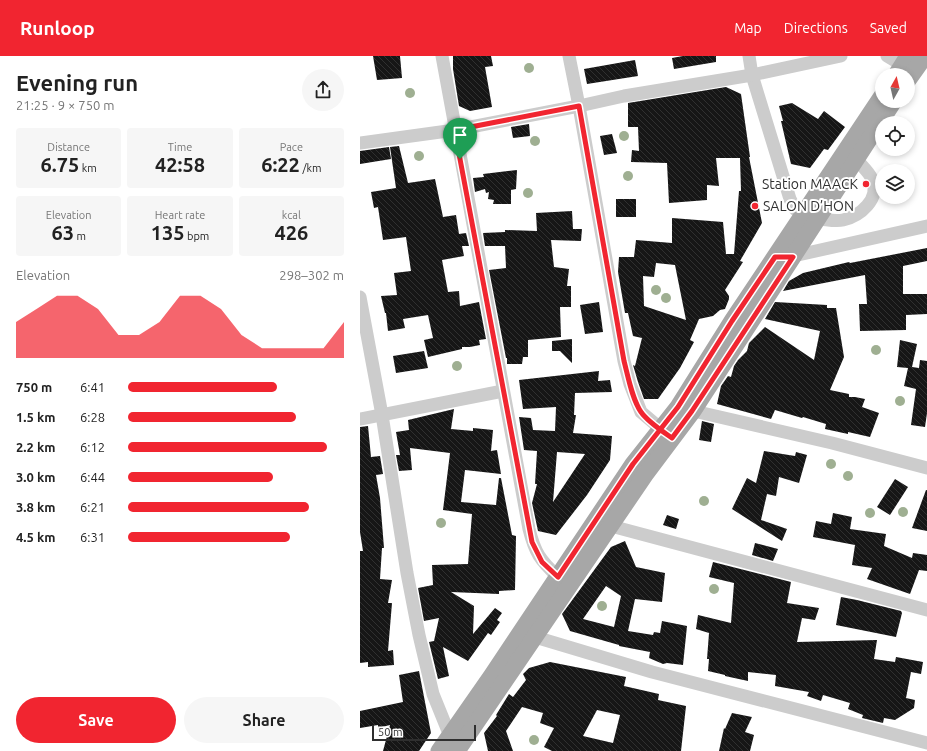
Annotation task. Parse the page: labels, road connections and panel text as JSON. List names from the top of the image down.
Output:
{
  "places": ["Station MAACK", "SALON D’HON"],
  "scale_bar": "50 m",
  "north": "top",
  "page": {
    "header": "Runloop",
    "nav": ["Map", "Directions", "Saved"],
    "heading": ["Evening run", "21:25 · 9 × 750 m"],
    "stats": [
      ["Distance", "6.75 km"],
      ["Time", "42:58"],
      ["Pace", "6:22 /km"],
      ["Elevation", "63 m"],
      ["Heart rate", "135 bpm"],
      ["kcal", "426"]
    ],
    "chart": ["Elevation", "298–302 m"],
    "list": [
      {
        "name": "750 m",
        "note": "6:41"
      },
      {
        "name": "1.5 km",
        "note": "6:28"
      },
      {
        "name": "2.2 km",
        "note": "6:12"
      },
      {
        "name": "3.0 km",
        "note": "6:44"
      },
      {
        "name": "3.8 km",
        "note": "6:21"
      },
      {
        "name": "4.5 km",
        "note": "6:31"
      }
    ],
    "buttons": ["Save", "Share"],
    "scale": "50 m"
  }
}
